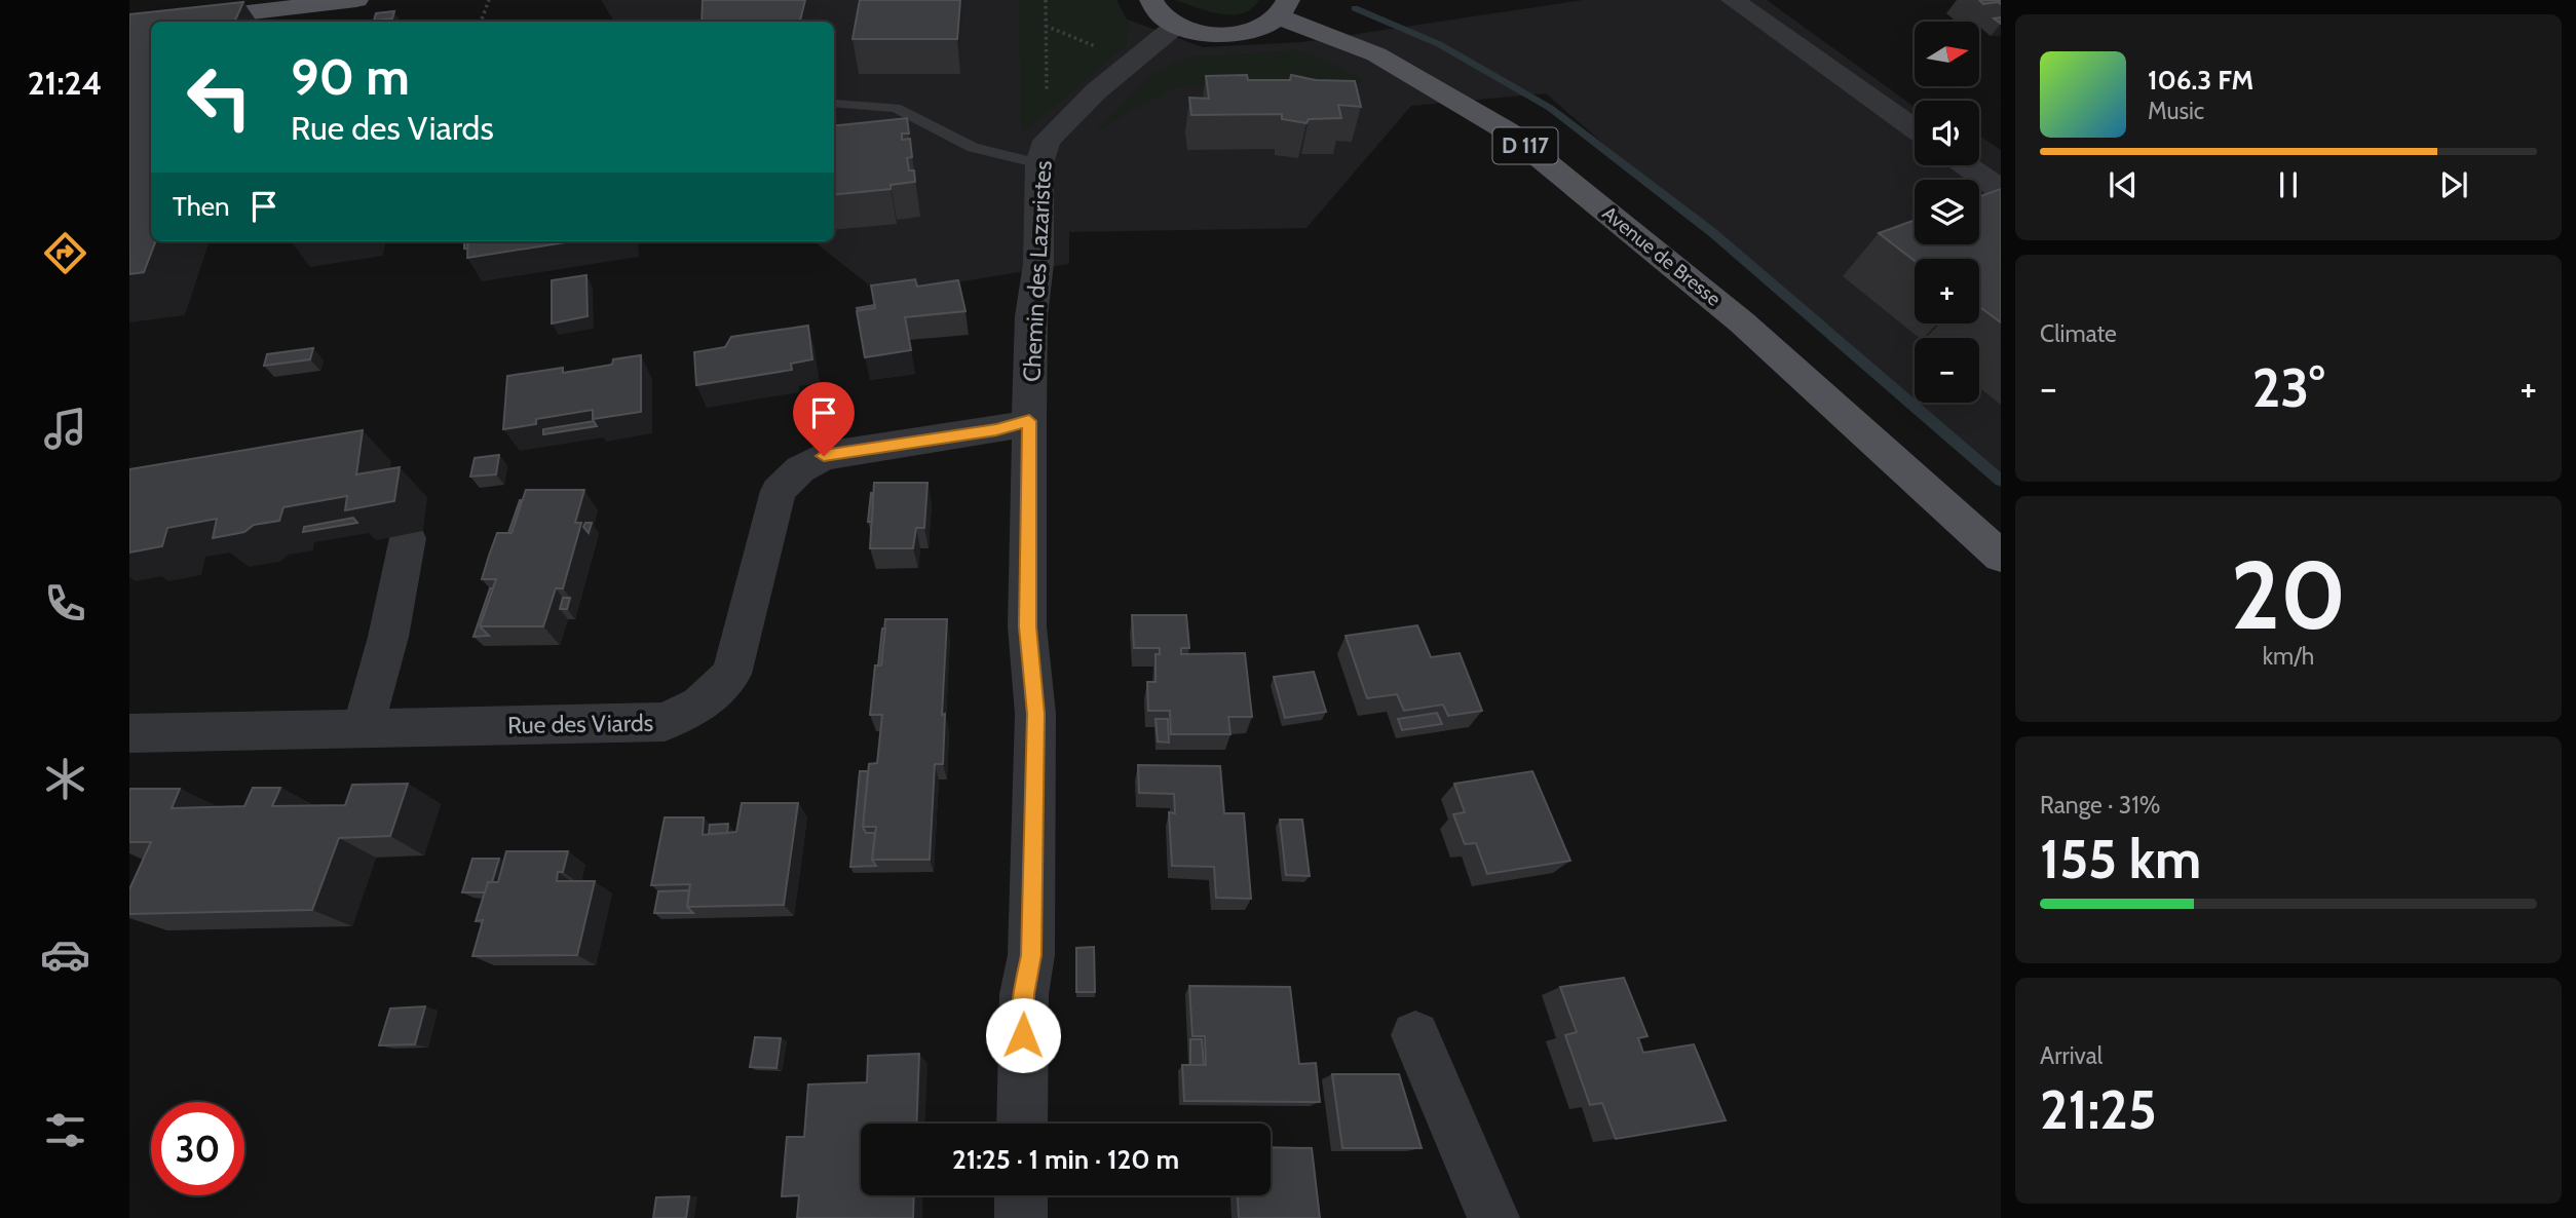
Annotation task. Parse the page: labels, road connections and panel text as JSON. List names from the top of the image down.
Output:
{
  "streets": {
    "main road": ["D 117", "Avenue de Bresse"],
    "street": ["Chemin des Lazaristes", "Rue des Viards"]
  },
  "crossings": [
    ["Chemin des Lazaristes", "Rue des Viards"]
  ],
  "north": "right",
  "page": {
    "tabs": "21:24",
    "map_buttons": ["+", "−"],
    "turn": ["90 m", "Rue des Viards"],
    "song": ["106.3 FM", "Music"],
    "then": "Then",
    "tile": [
      "Climate",
      ["20", "km/h"],
      ["Range · 31%", "155 km"],
      ["Arrival", "21:25"]
    ],
    "heat": ["−", "23°", "+"],
    "limit": "30",
    "trip": "21:25 · 1 min · 120 m"
  }
}
